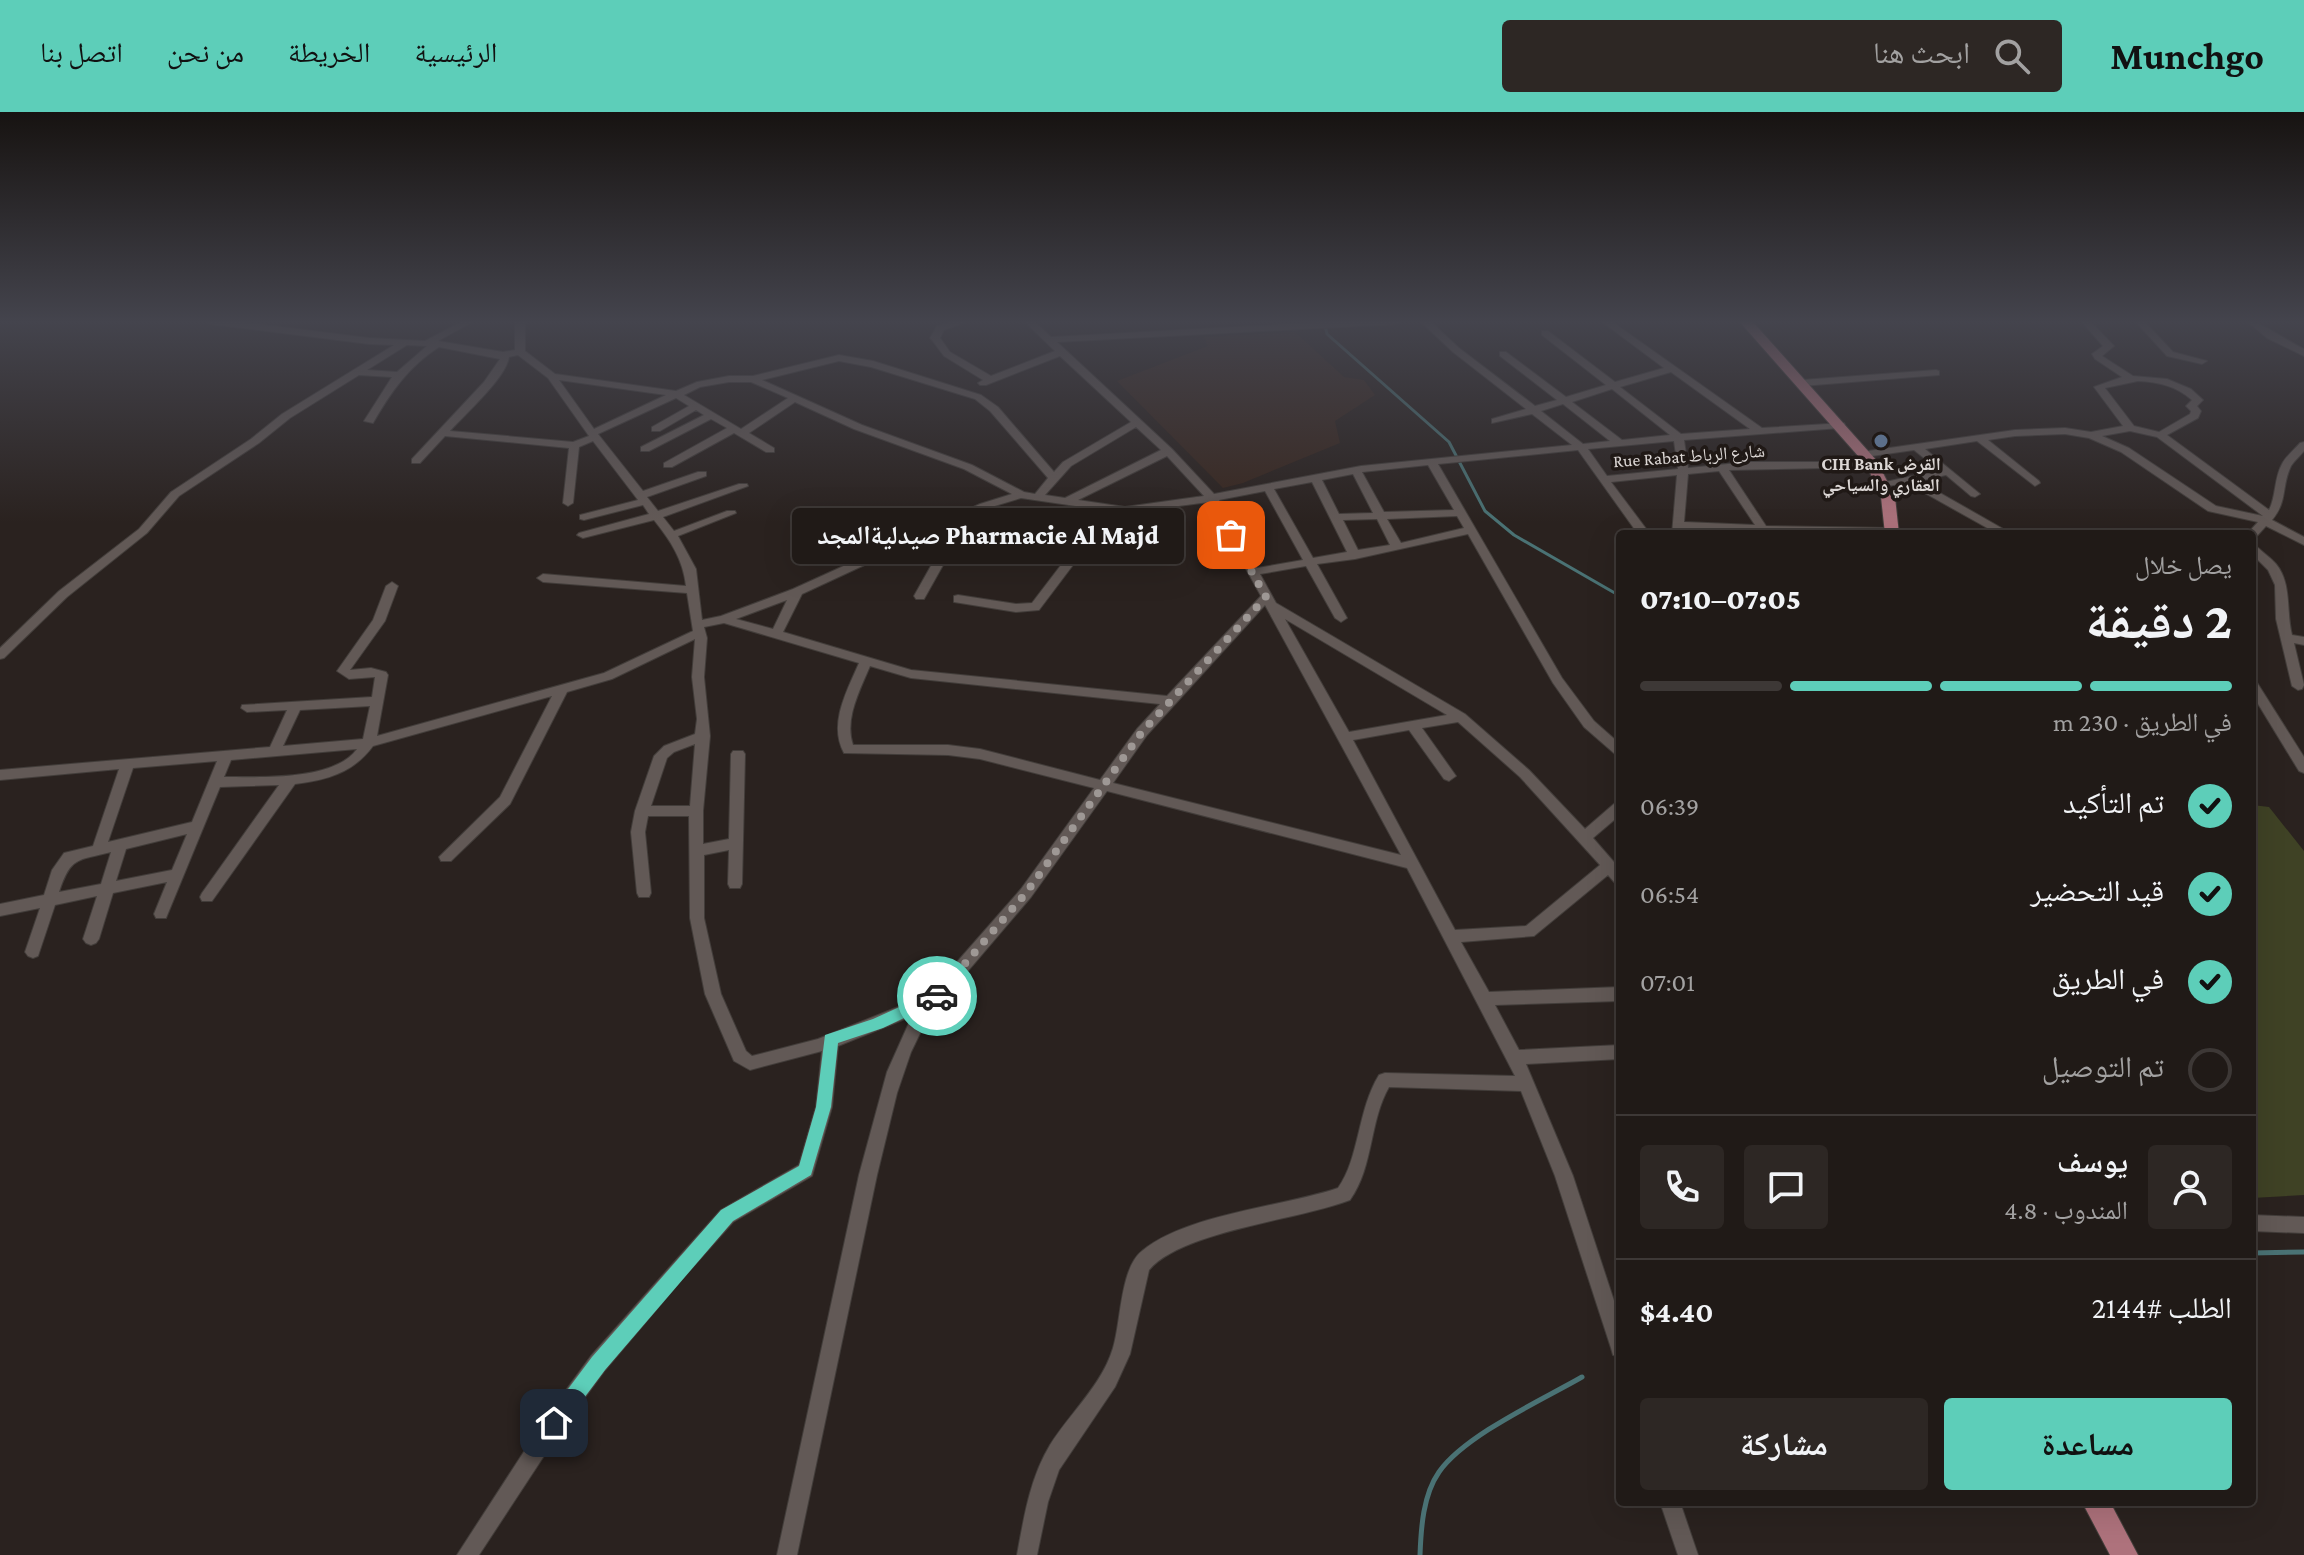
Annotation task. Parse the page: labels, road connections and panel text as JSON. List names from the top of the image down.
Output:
{
  "streets": {
    "street": ["Rue Rabat شارع الرباط"]
  },
  "places": ["CIH Bank القرض العقاري والسياحي", "Pharmacie Al Majd صيدليةالمجد"],
  "page": {
    "header": "Munchgo",
    "search": "ابحث هنا",
    "nav": [
      "الرئيسية",
      "الخريطة",
      "من نحن",
      "اتصل بنا"
    ],
    "bubble": "Pharmacie Al Majd صيدليةالمجد",
    "heading": ["2 دقيقة", "يصل خلال", "07:05–07:10"],
    "panel": [
      "يوسف",
      "المندوب · 4.8",
      "الطلب #2144",
      "$4.40"
    ],
    "bar": "في الطريق · 230 m",
    "list": [
      ["تم التأكيد", "06:39"],
      ["قيد التحضير", "06:54"],
      ["في الطريق", "07:01"],
      "تم التوصيل"
    ],
    "buttons": ["مساعدة", "مشاركة"]
  }
}
